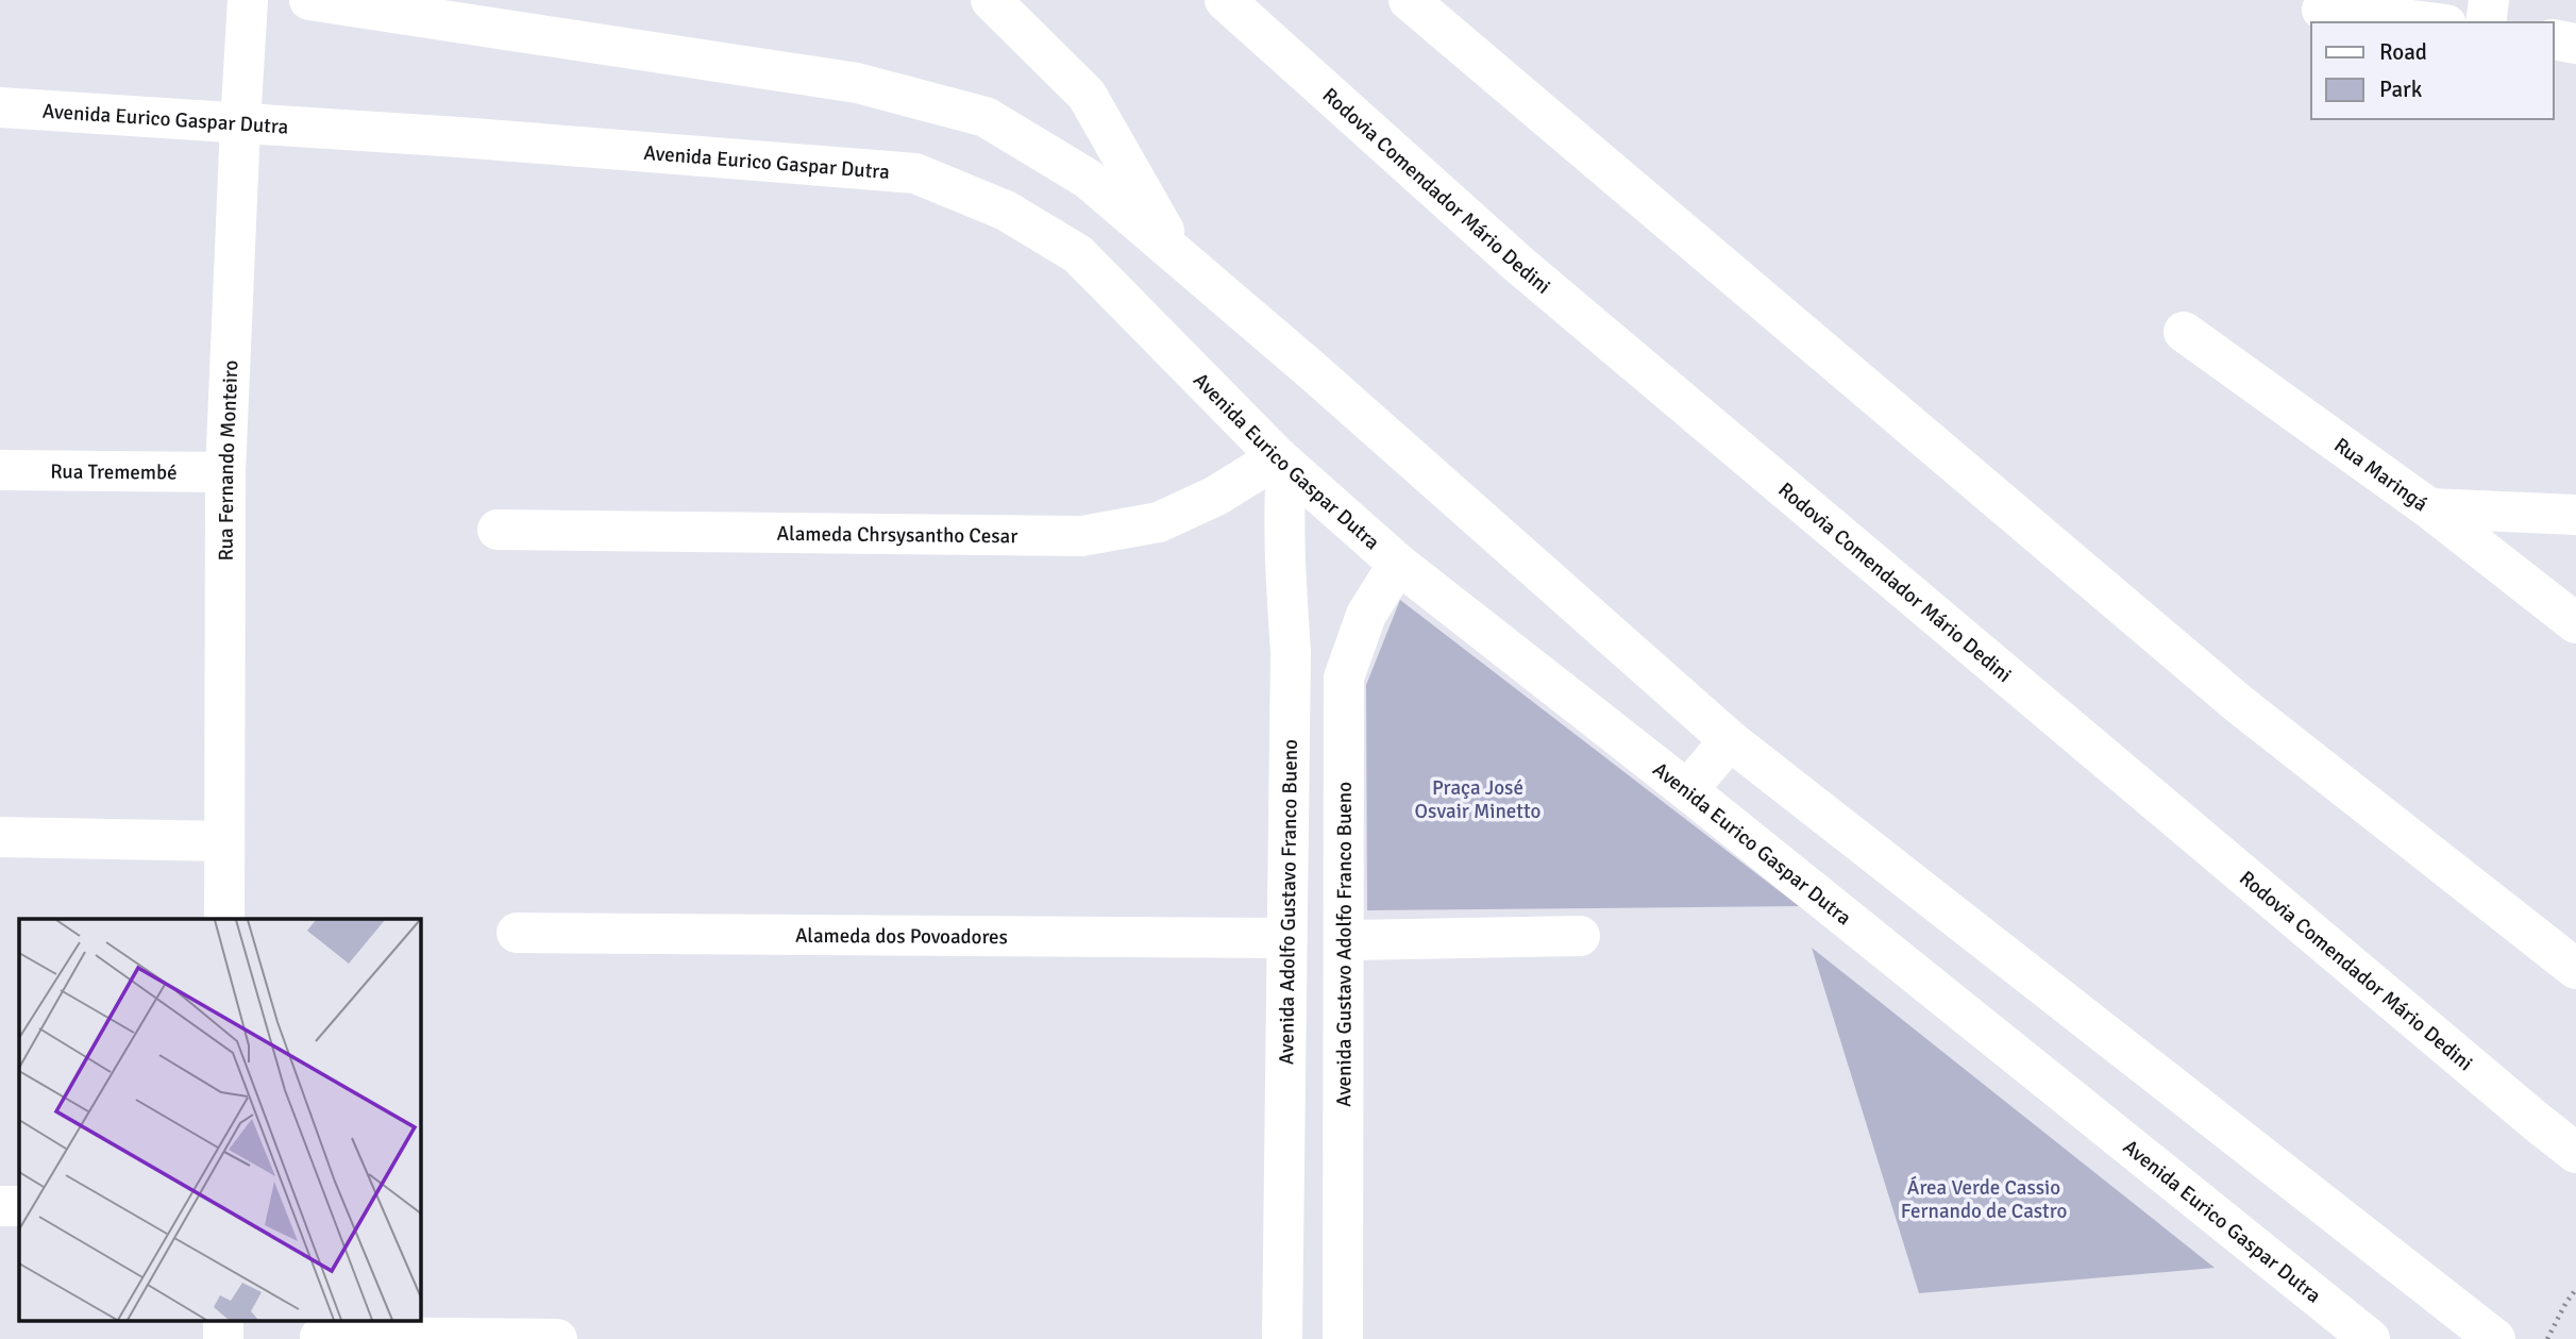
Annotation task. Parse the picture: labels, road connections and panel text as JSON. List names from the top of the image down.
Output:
{
  "streets": {
    "main road": [
      "Avenida Eurico Gaspar Dutra",
      "Rodovia Comendador Mário Dedini",
      "Rua Fernando Monteiro",
      "Rua Tremembé",
      "Rua Maringá",
      "Alameda Chrsysantho Cesar",
      "Avenida Adolfo Gustavo Franco Bueno",
      "Alameda dos Povoadores",
      "Avenida Gustavo Adolfo Franco Bueno"
    ]
  },
  "crossings": [
    ["Avenida Eurico Gaspar Dutra", "Rua Fernando Monteiro"],
    ["Avenida Eurico Gaspar Dutra", "Alameda Chrsysantho Cesar"],
    ["Avenida Eurico Gaspar Dutra", "Avenida Adolfo Gustavo Franco Bueno"],
    ["Avenida Eurico Gaspar Dutra", "Avenida Gustavo Adolfo Franco Bueno"],
    ["Rua Fernando Monteiro", "Rua Tremembé"],
    ["Alameda Chrsysantho Cesar", "Avenida Adolfo Gustavo Franco Bueno"],
    ["Avenida Adolfo Gustavo Franco Bueno", "Alameda dos Povoadores"]
  ],
  "parks": ["Praça José Osvair Minetto", "Área Verde Cassio Fernando de Castro"],
  "legend": ["Road", "Park"]
}
